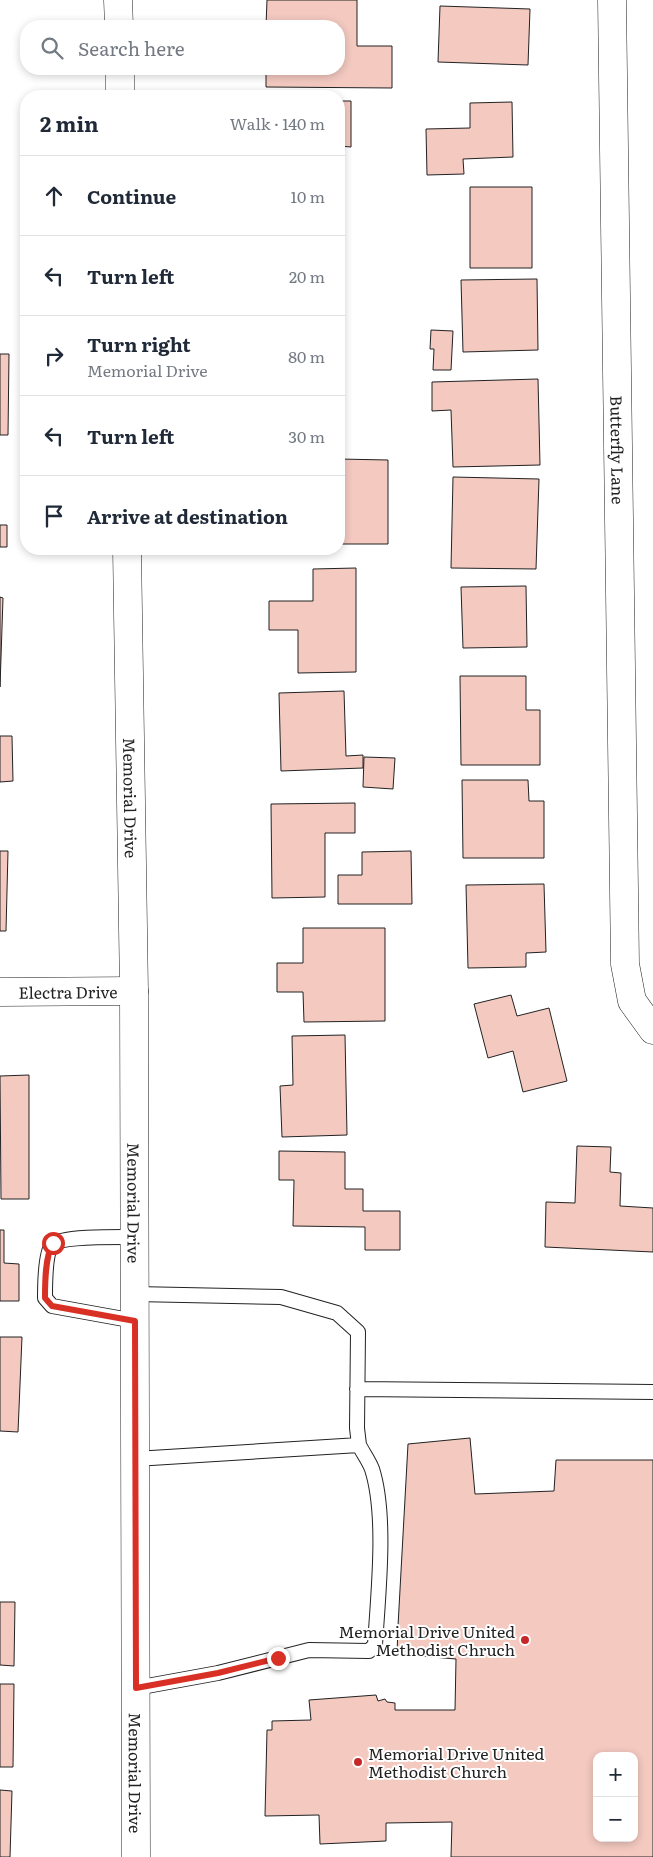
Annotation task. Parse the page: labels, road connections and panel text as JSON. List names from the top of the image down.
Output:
{
  "streets": {
    "main road": ["Butterfly Lane", "Memorial Drive", "Electra Drive"]
  },
  "crossings": [
    ["Memorial Drive", "Electra Drive"]
  ],
  "places": ["Memorial Drive United Methodist Chruch", "Memorial Drive United Methodist Church"],
  "page": {
    "search": "Search here",
    "heading": ["2 min", "Walk · 140 m"],
    "list": [
      ["Continue", "10 m"],
      ["Turn left", "20 m"],
      ["Turn right", "Memorial Drive", "80 m"],
      ["Turn left", "30 m"],
      "Arrive at destination"
    ],
    "map_buttons": ["+", "−"]
  }
}
